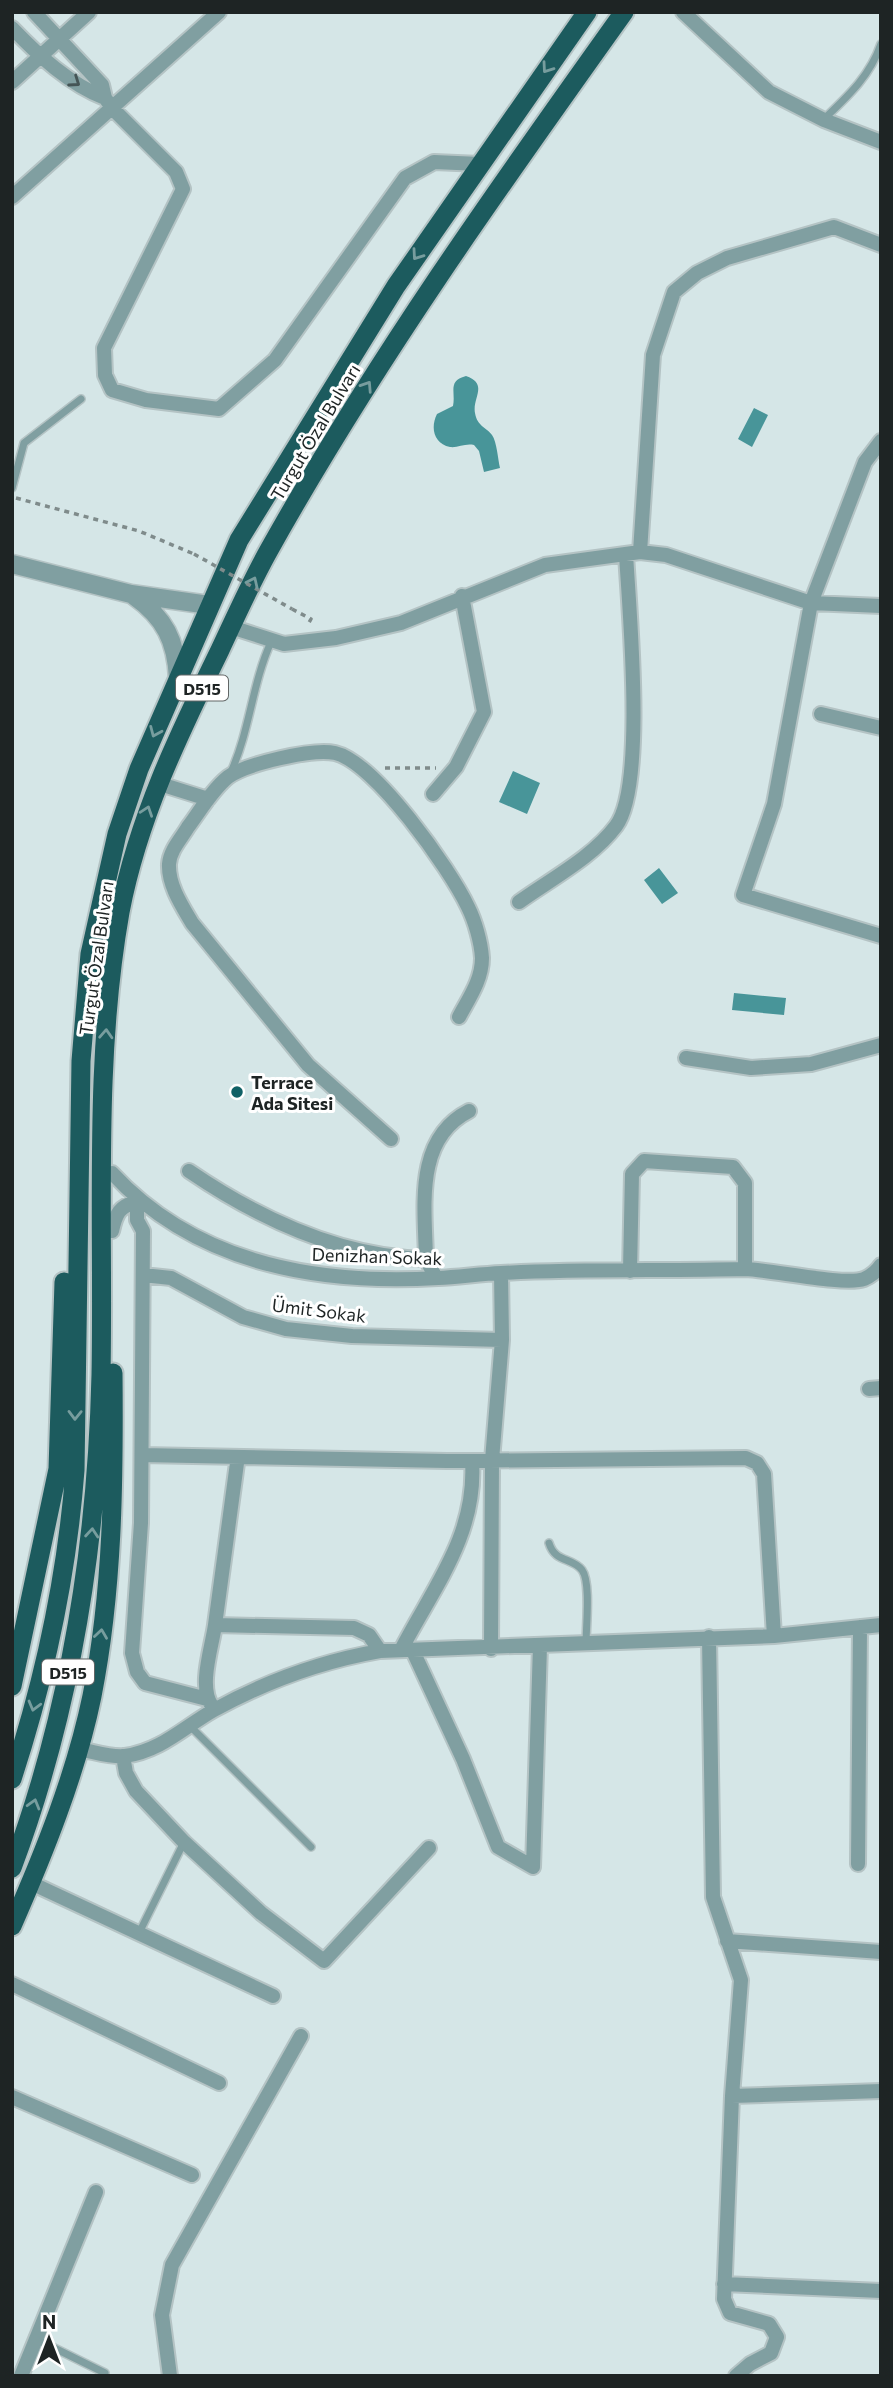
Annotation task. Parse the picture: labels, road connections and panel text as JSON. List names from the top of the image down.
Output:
{
  "streets": {
    "highway": ["Turgut Özal Bulvarı", "D515"],
    "street": ["Denizhan Sokak", "Ümit Sokak"]
  },
  "places": ["Terrace Ada Sitesi"],
  "north": "top"
}
